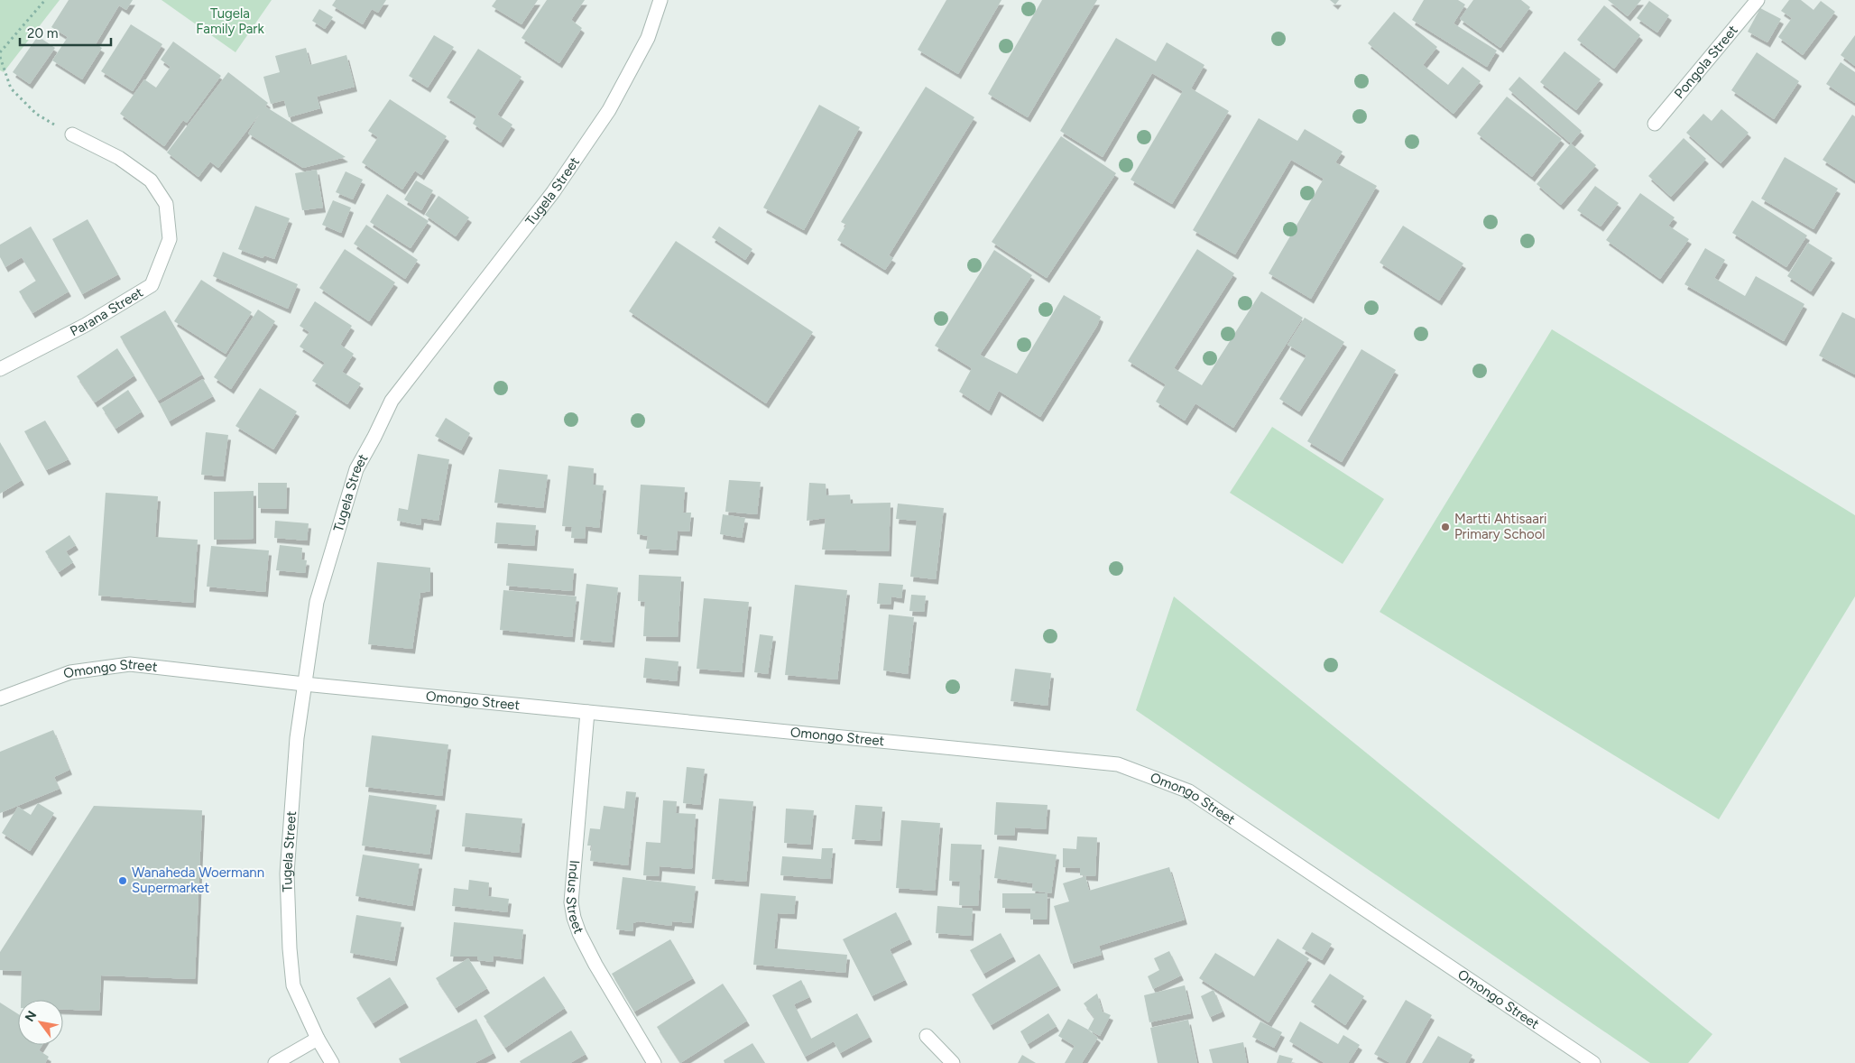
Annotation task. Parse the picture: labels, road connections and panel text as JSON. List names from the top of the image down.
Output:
{
  "streets": {
    "street": [
      "Pongola Street",
      "Tugela Street",
      "Parana Street",
      "Omongo Street",
      "Indus Street"
    ]
  },
  "crossings": [
    ["Tugela Street", "Omongo Street"],
    ["Omongo Street", "Indus Street"]
  ],
  "parks": ["Tugela Family Park"],
  "places": ["Martti Ahtisaari Primary School", "Wanaheda Woermann Supermarket"],
  "scale_bar": "20 m",
  "north": "top left"
}
